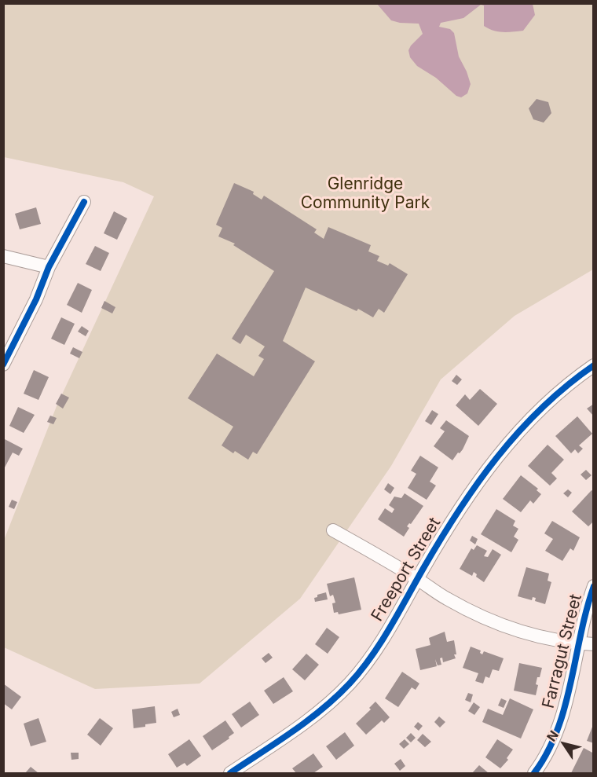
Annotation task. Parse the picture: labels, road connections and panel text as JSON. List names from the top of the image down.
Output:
{
  "streets": {
    "street": ["Freeport Street", "Farragut Street"]
  },
  "parks": ["Glenridge Community Park"],
  "north": "top left"
}
